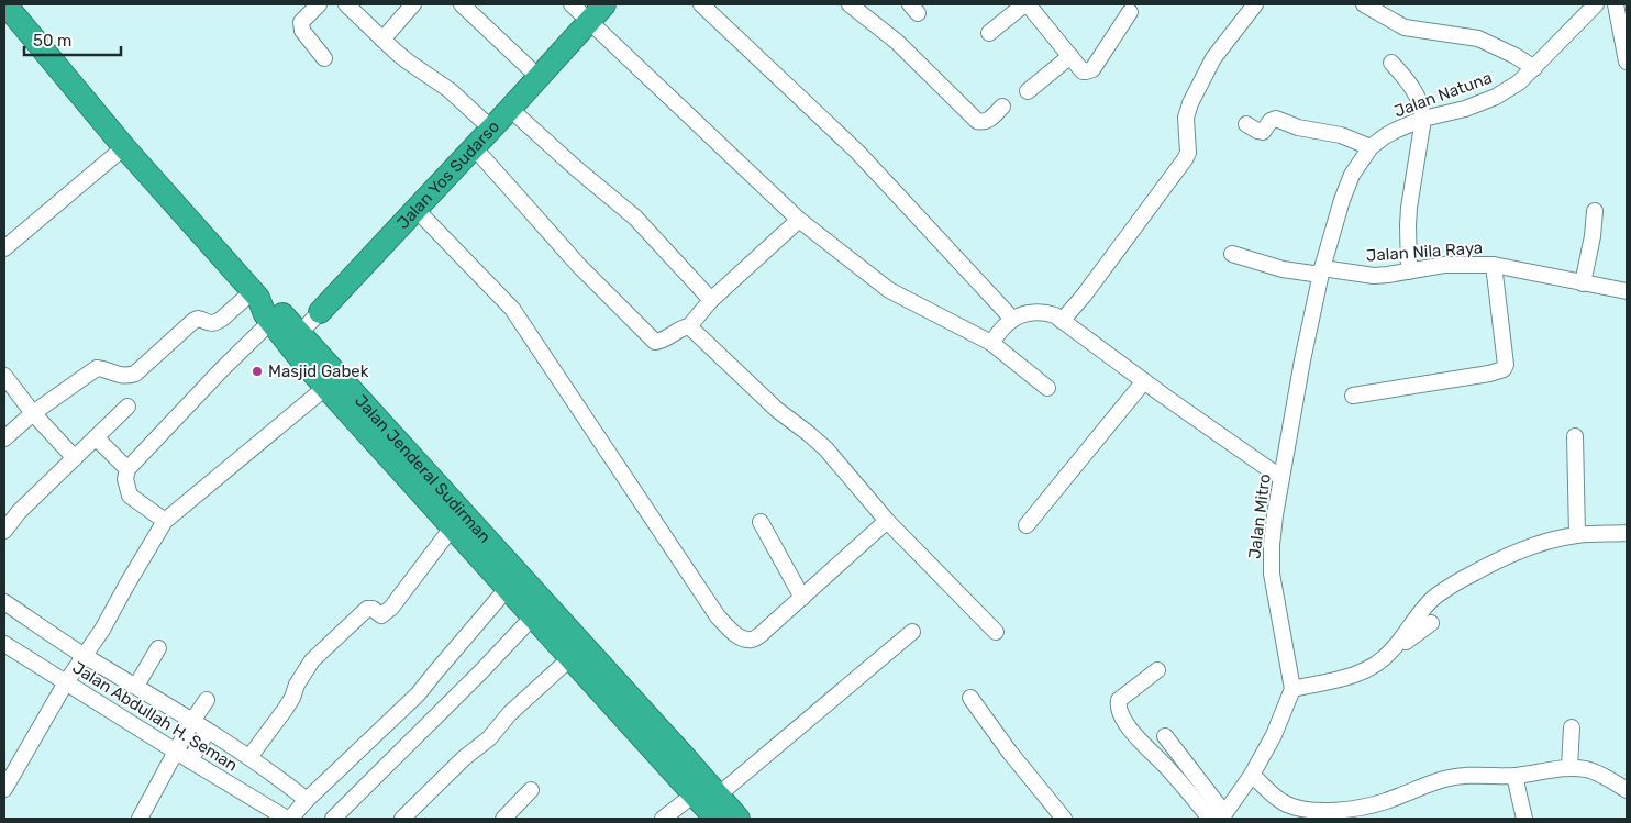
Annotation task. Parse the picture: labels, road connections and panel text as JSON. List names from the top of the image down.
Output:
{
  "streets": {
    "highway": ["Jalan Yos Sudarso", "Jalan Jenderal Sudirman"],
    "street": [
      "Jalan Natuna",
      "Jalan Nila Raya",
      "Jalan Mitro",
      "Jalan Abdullah H. Seman"
    ]
  },
  "crossings": [
    ["Jalan Natuna", "Jalan Nila Raya"],
    ["Jalan Natuna", "Jalan Mitro"],
    ["Jalan Yos Sudarso", "Jalan Jenderal Sudirman"],
    ["Jalan Nila Raya", "Jalan Mitro"]
  ],
  "places": ["Masjid Gabek"],
  "scale_bar": "50 m"
}
